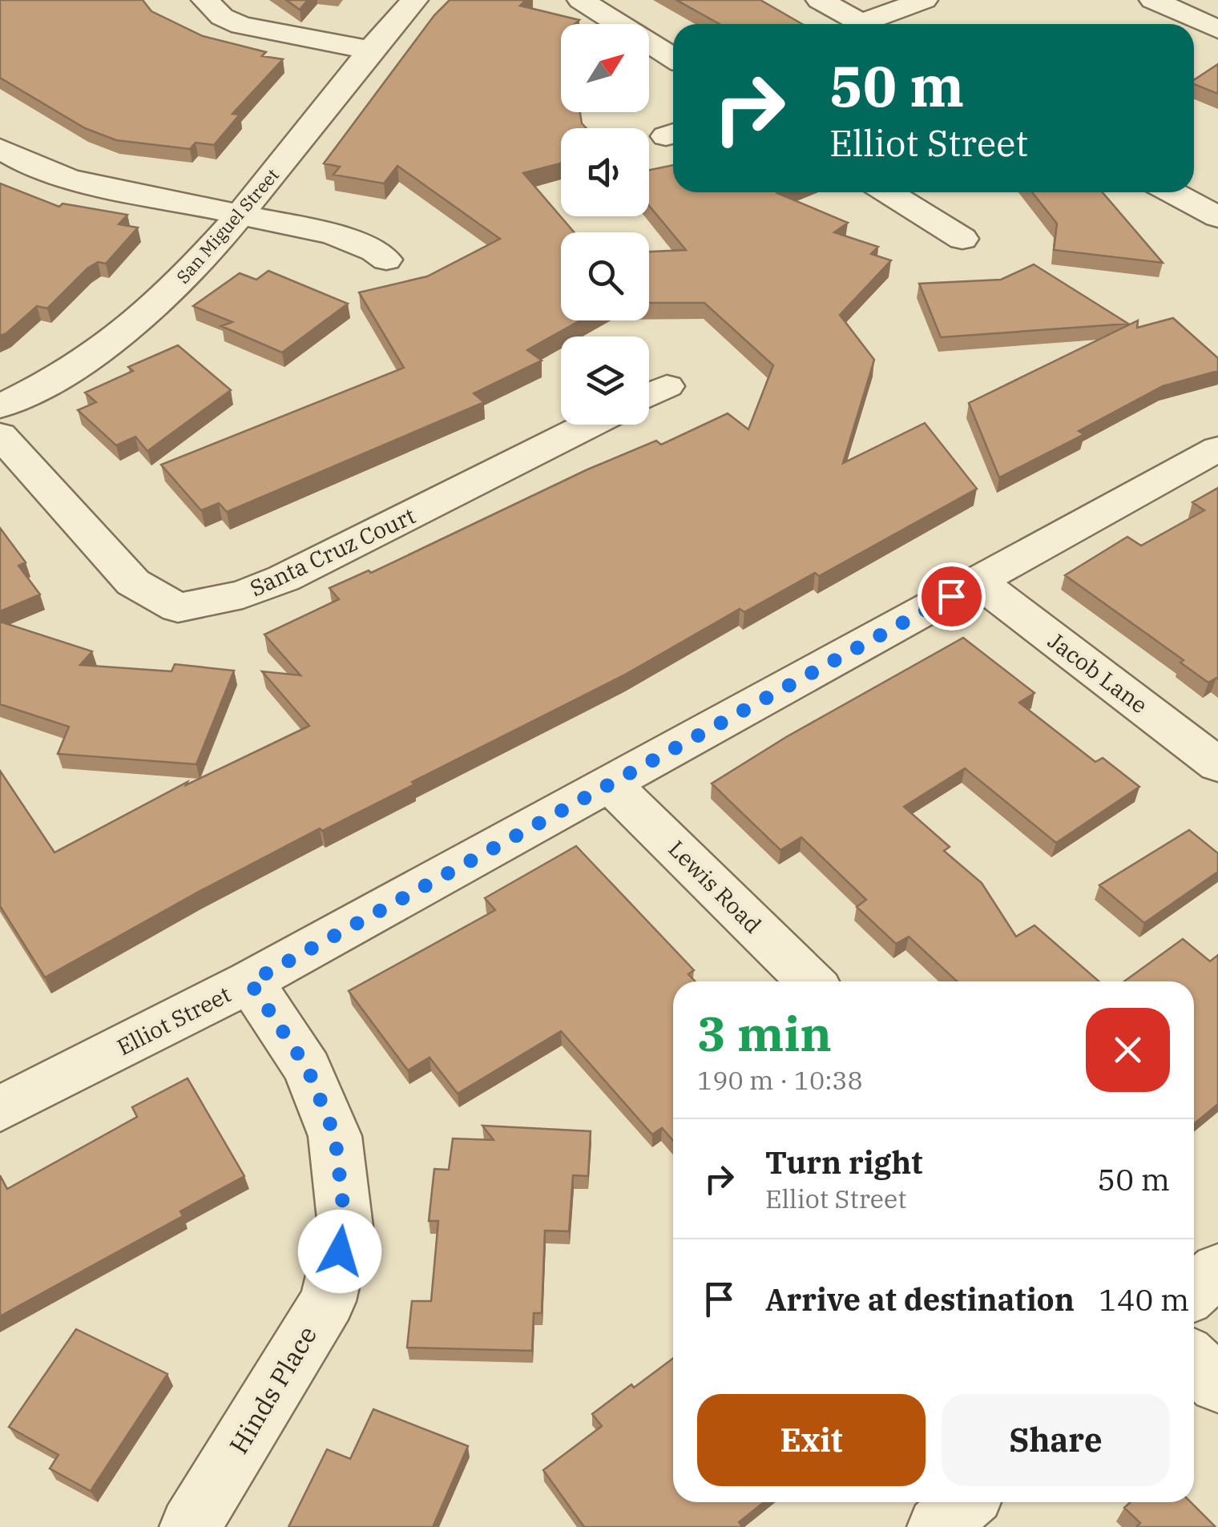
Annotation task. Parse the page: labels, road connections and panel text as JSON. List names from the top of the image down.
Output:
{
  "streets": {
    "street": [
      "San Miguel Street",
      "Santa Cruz Court",
      "Jacob Lane",
      "Lewis Road",
      "Elliot Street",
      "Hinds Place"
    ]
  },
  "crossings": [
    ["Jacob Lane", "Elliot Street"],
    ["Lewis Road", "Elliot Street"],
    ["Elliot Street", "Hinds Place"]
  ],
  "north": "top right",
  "page": {
    "turn": ["50 m", "Elliot Street"],
    "heading": ["3 min", "190 m · 10:38"],
    "list": [
      {
        "name": "Turn right",
        "note": "Elliot Street",
        "value": "50 m"
      },
      {
        "name": "Arrive at destination",
        "value": "140 m"
      }
    ],
    "buttons": ["Exit", "Share"]
  }
}
